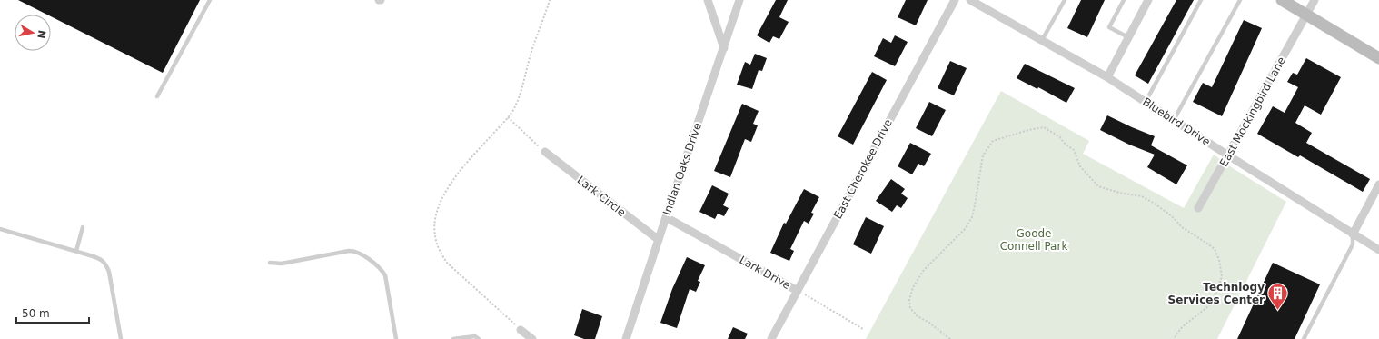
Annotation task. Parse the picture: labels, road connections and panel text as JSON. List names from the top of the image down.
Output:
{
  "streets": {
    "street": [
      "East Mockingbird Lane",
      "Bluebird Drive",
      "Indian Oaks Drive",
      "East Cherokee Drive",
      "Lark Circle",
      "Lark Drive"
    ]
  },
  "crossings": [
    ["East Mockingbird Lane", "Bluebird Drive"],
    ["Indian Oaks Drive", "Lark Circle"],
    ["Indian Oaks Drive", "Lark Drive"],
    ["East Cherokee Drive", "Lark Drive"]
  ],
  "parks": ["Goode Connell Park"],
  "places": {
    "building": ["Technlogy Services Center"]
  },
  "scale_bar": "50 m",
  "north": "right"
}
